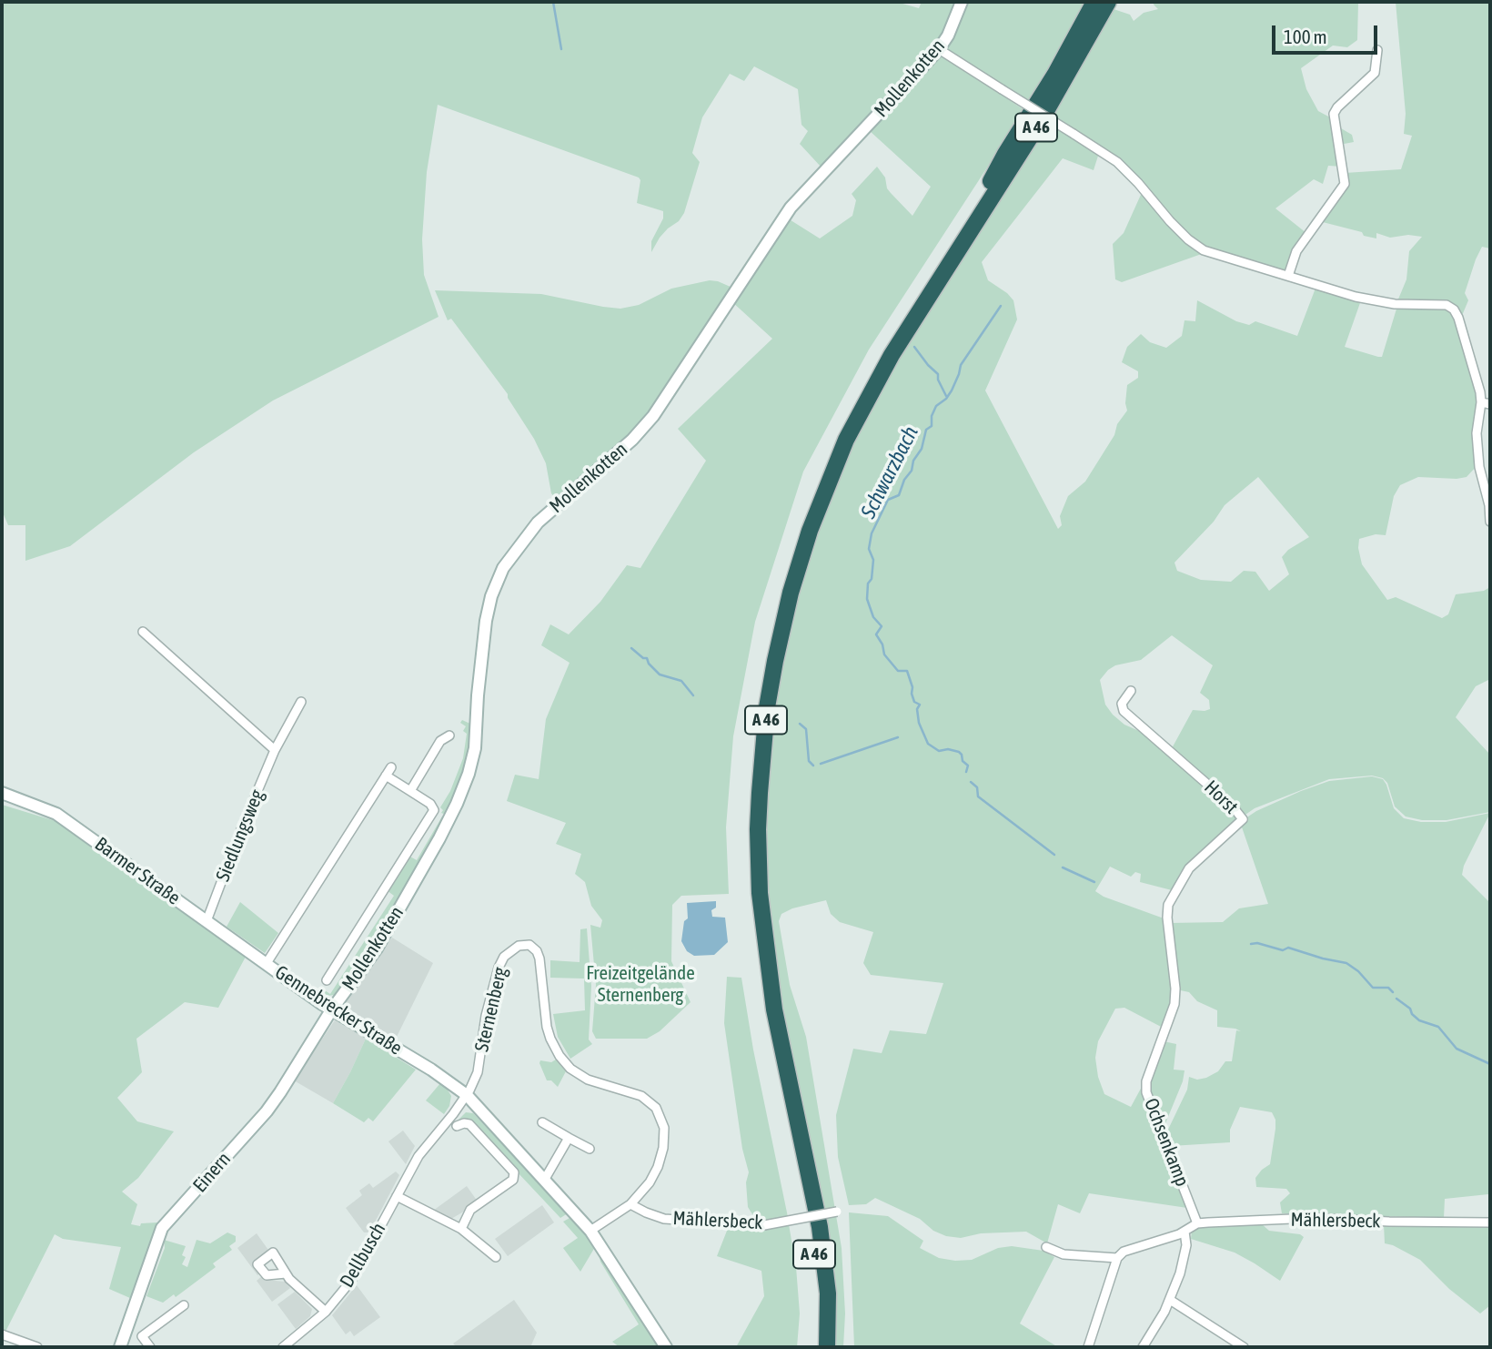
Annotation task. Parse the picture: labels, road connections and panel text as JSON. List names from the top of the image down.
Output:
{
  "streets": {
    "highway": ["A 46"],
    "main road": [
      "Mollenkotten",
      "Barmer Straße",
      "Gennebrecker Straße",
      "Einern"
    ],
    "street": [
      "Horst",
      "Siedlungsweg",
      "Sternenberg",
      "Ochsenkamp",
      "Mählersbeck",
      "Dellbusch"
    ]
  },
  "crossings": [
    ["Mollenkotten", "Gennebrecker Straße"],
    ["Mollenkotten", "Einern"],
    ["Horst", "Ochsenkamp"],
    ["Siedlungsweg", "Barmer Straße"],
    ["Barmer Straße", "Gennebrecker Straße"],
    ["Sternenberg", "Gennebrecker Straße"],
    ["Sternenberg", "Mählersbeck"],
    ["Sternenberg", "Dellbusch"],
    ["Gennebrecker Straße", "Einern"],
    ["Gennebrecker Straße", "Dellbusch"],
    ["Ochsenkamp", "Mählersbeck"]
  ],
  "water": ["Schwarzbach"],
  "parks": ["Freizeitgelände Sternenberg"],
  "scale_bar": "100 m"
}
